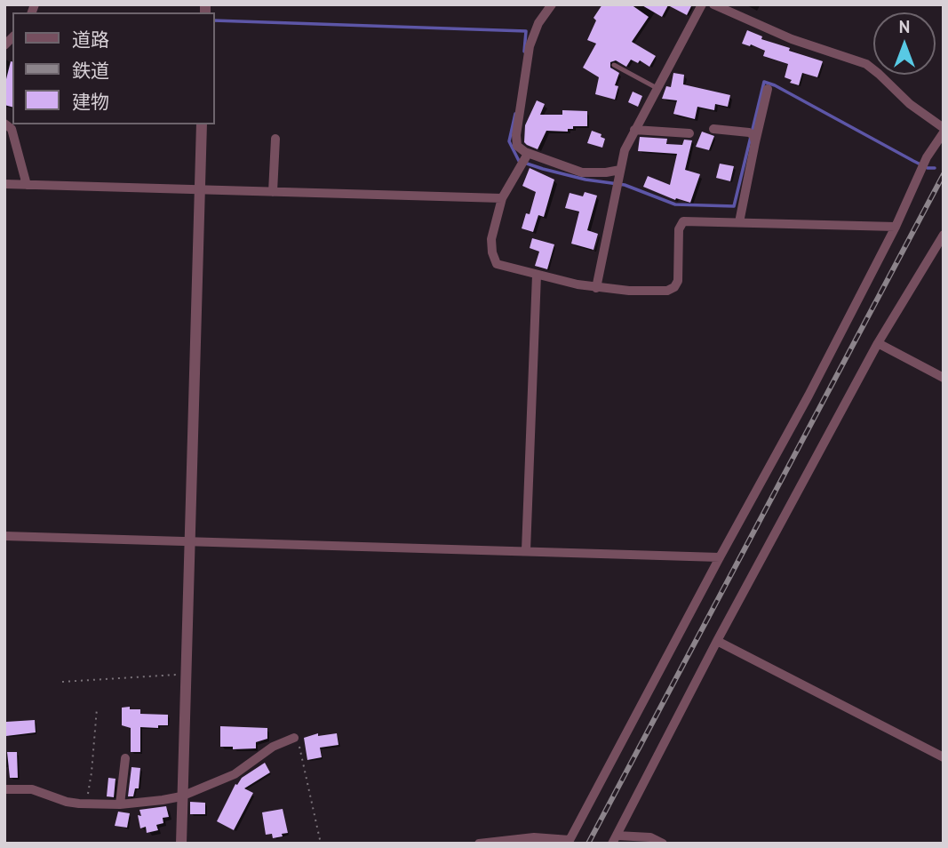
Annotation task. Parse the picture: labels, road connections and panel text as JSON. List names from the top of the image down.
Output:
{
  "legend": ["道路", "鉄道", "建物"],
  "north": "top"
}
